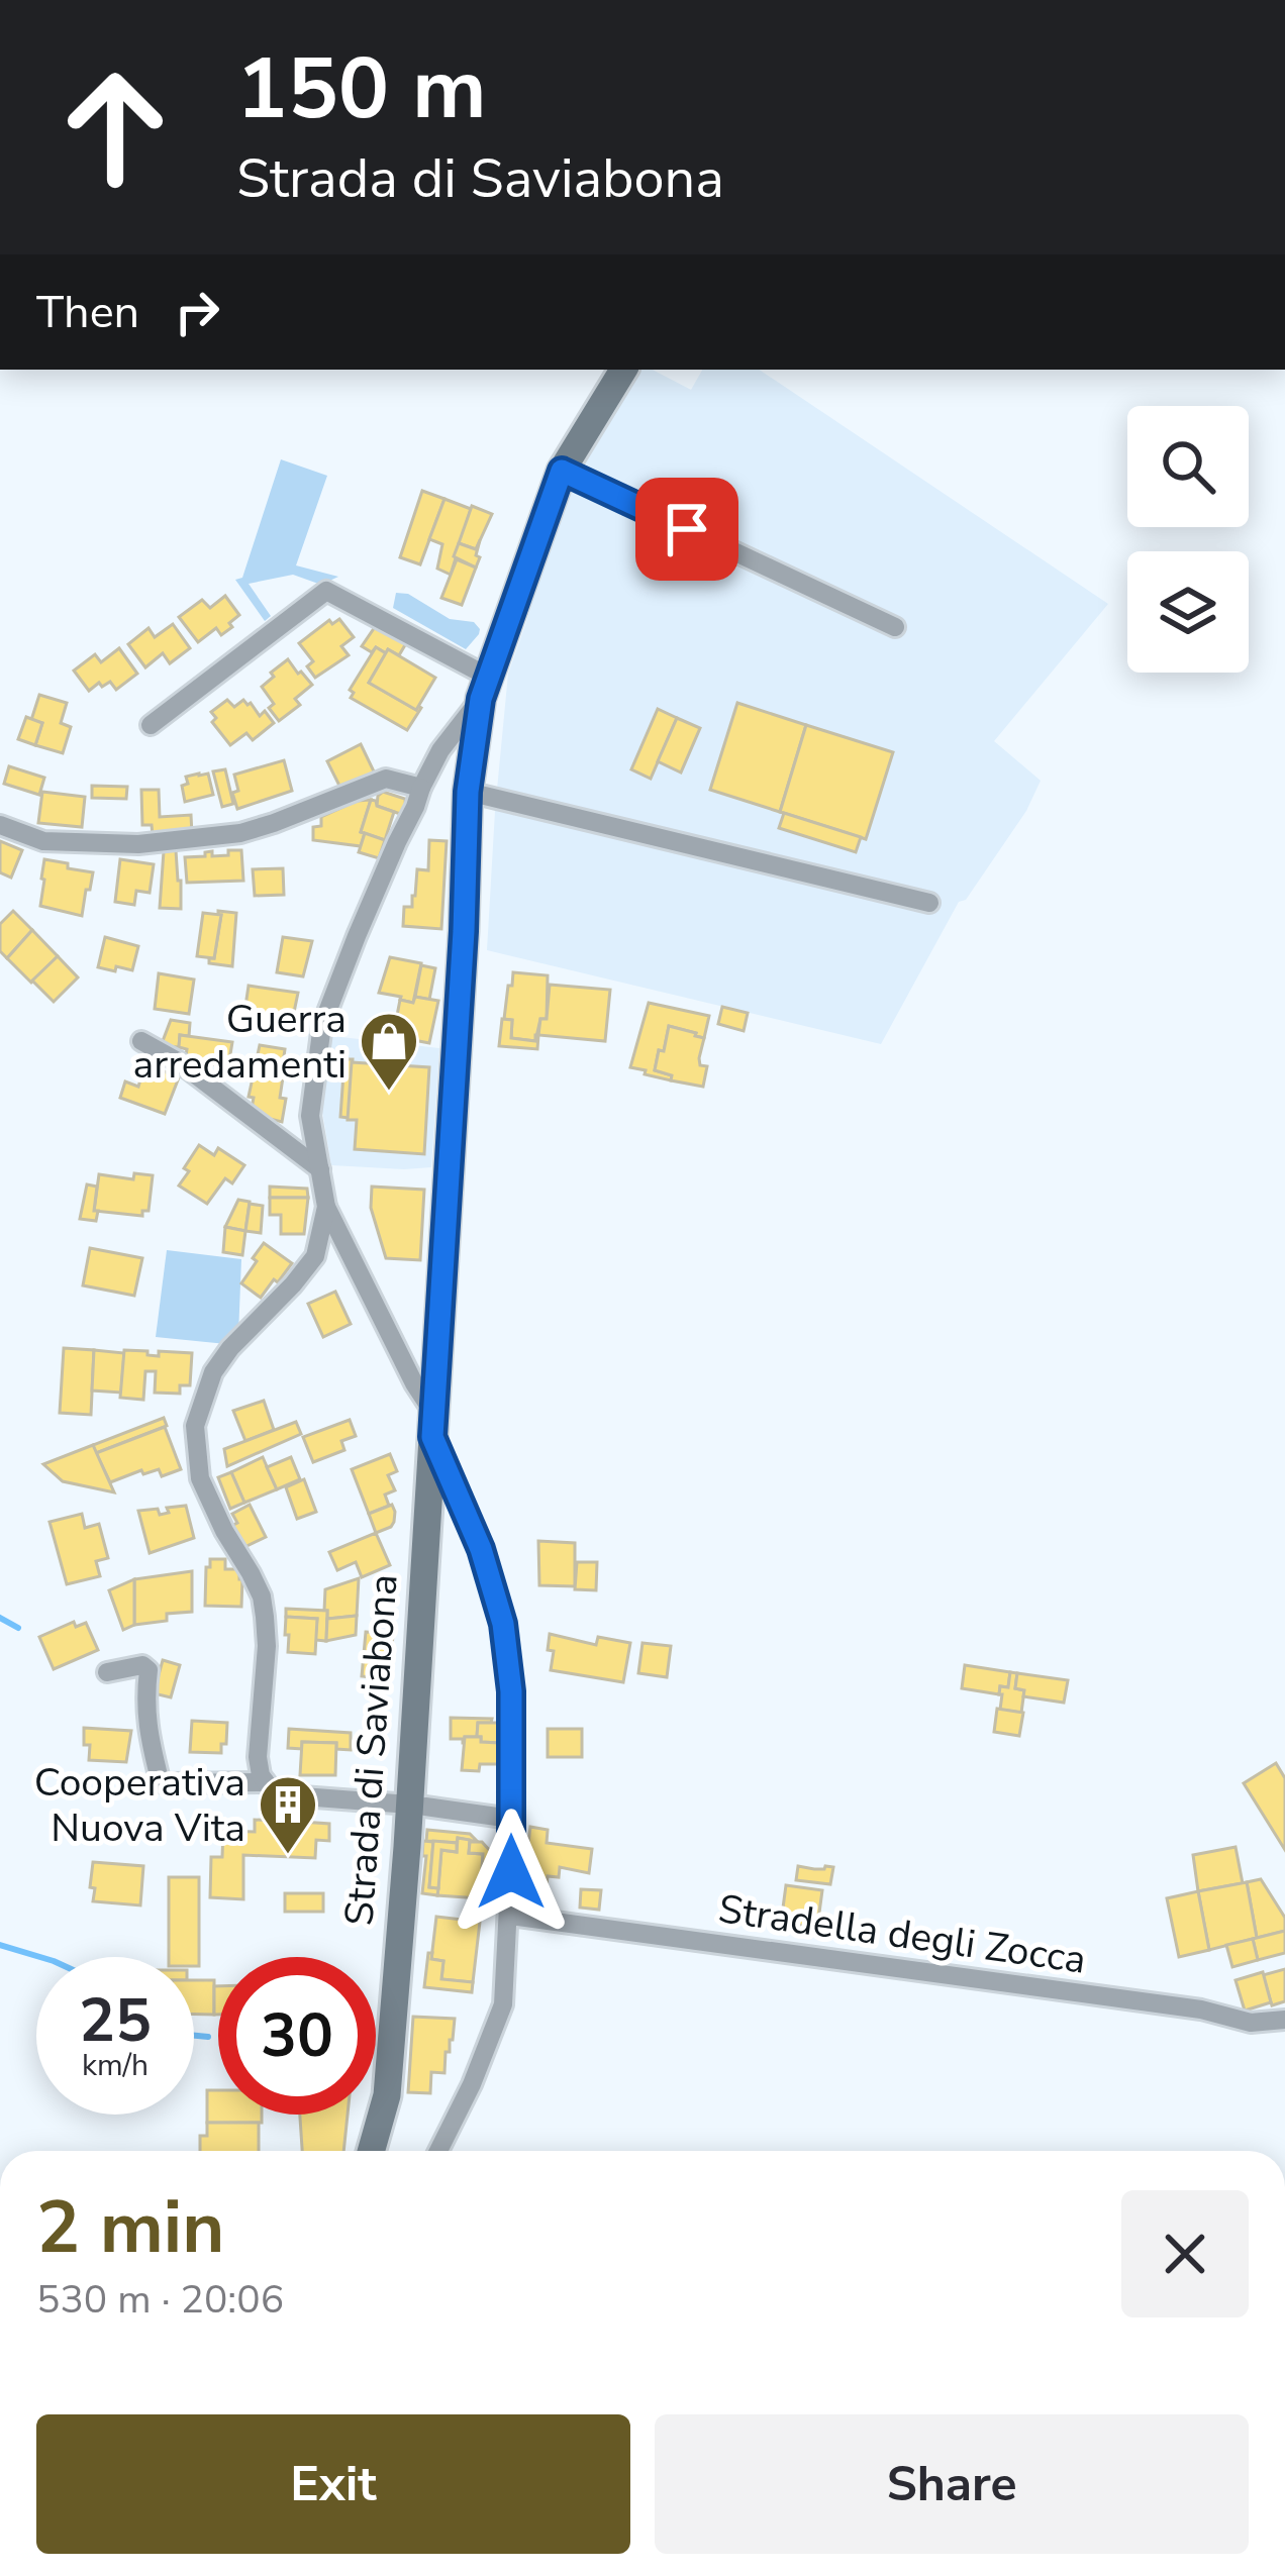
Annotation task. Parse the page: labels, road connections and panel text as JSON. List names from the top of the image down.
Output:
{
  "streets": {
    "street": ["Strada di Saviabona", "Stradella degli Zocca"]
  },
  "places": {
    "shop": ["Guerra arredamenti"],
    "building": ["Cooperativa Nuova Vita"]
  },
  "page": {
    "turn": ["150 m", "Strada di Saviabona"],
    "then": "Then",
    "speed": "25 km/h",
    "limit": "30",
    "heading": ["2 min", "530 m · 20:06"],
    "buttons": ["Exit", "Share"]
  }
}
